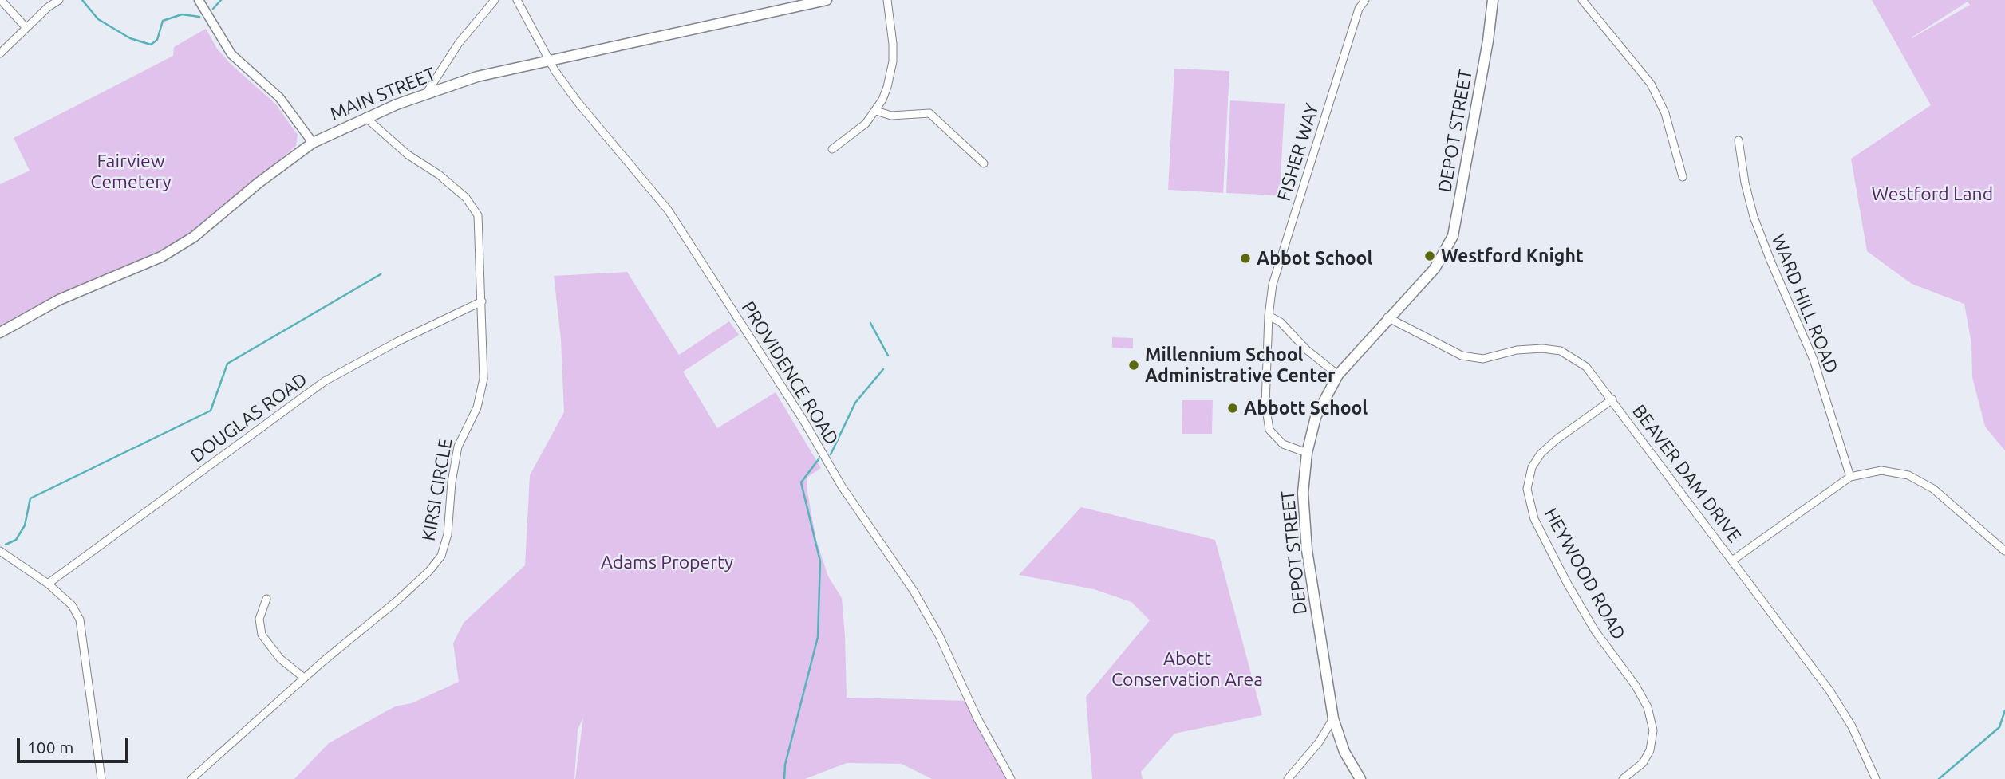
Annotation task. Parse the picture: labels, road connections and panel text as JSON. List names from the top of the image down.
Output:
{
  "streets": {
    "main road": ["MAIN STREET", "DEPOT STREET"],
    "street": [
      "FISHER WAY",
      "WARD HILL ROAD",
      "PROVIDENCE ROAD",
      "DOUGLAS ROAD",
      "BEAVER DAM DRIVE",
      "KIRSI CIRCLE",
      "HEYWOOD ROAD"
    ]
  },
  "crossings": [
    ["MAIN STREET", "PROVIDENCE ROAD"],
    ["MAIN STREET", "KIRSI CIRCLE"],
    ["DEPOT STREET", "FISHER WAY"],
    ["DEPOT STREET", "BEAVER DAM DRIVE"],
    ["DOUGLAS ROAD", "KIRSI CIRCLE"],
    ["BEAVER DAM DRIVE", "HEYWOOD ROAD"]
  ],
  "parks": [
    "Fairview Cemetery",
    "Westford Land",
    "Adams Property",
    "Abott Conservation Area"
  ],
  "places": [
    "Westford Knight",
    "Abbot School",
    "Millennium School Administrative Center",
    "Abbott School"
  ],
  "scale_bar": "100 m"
}
